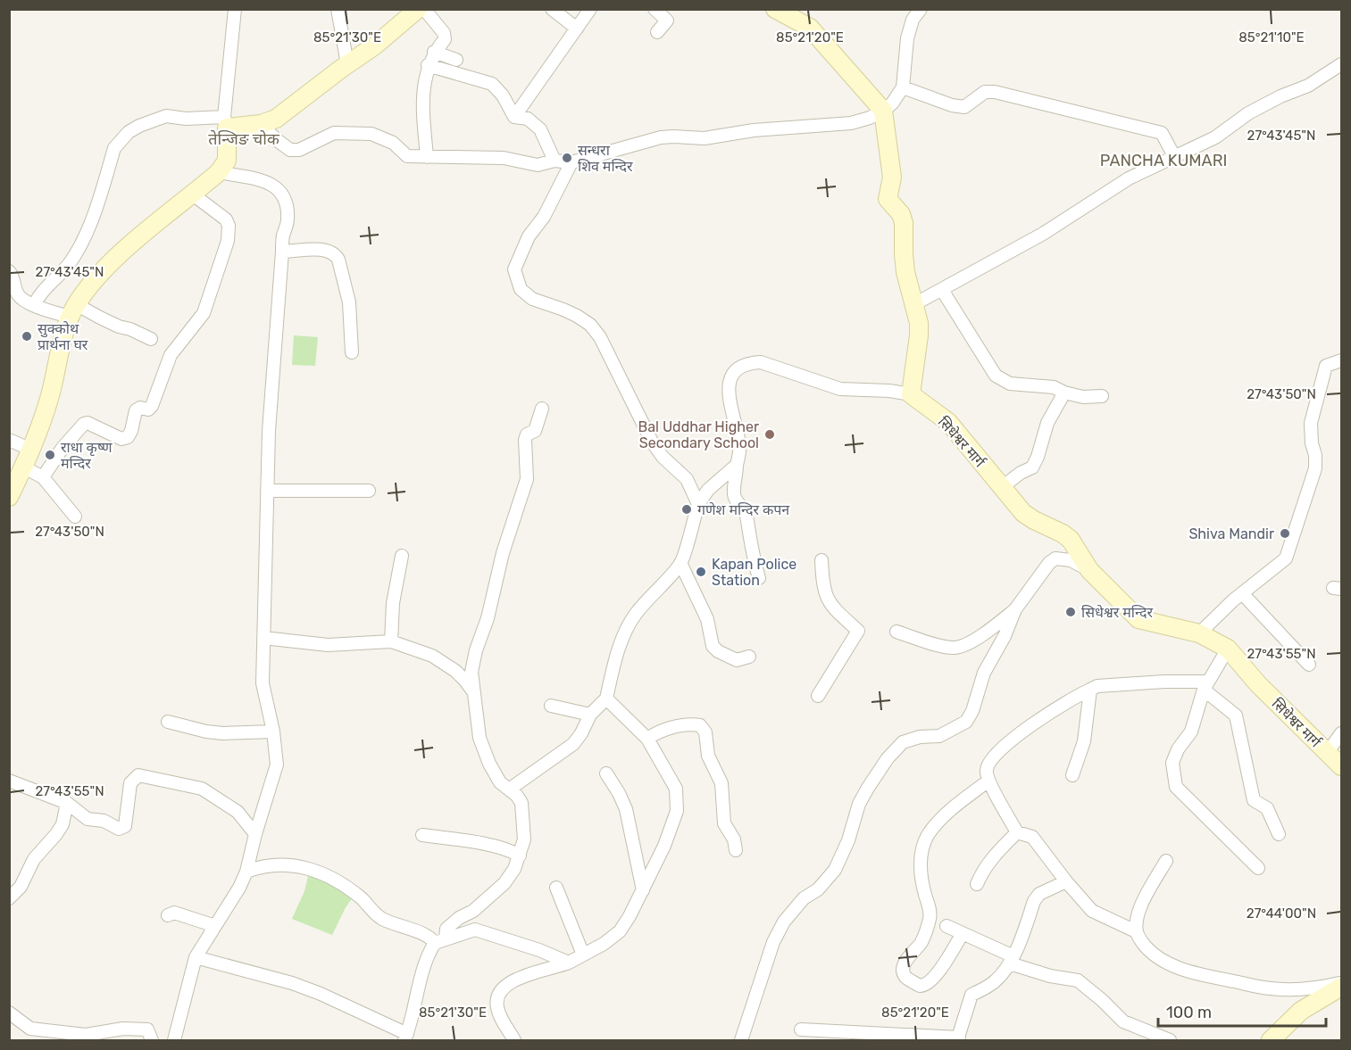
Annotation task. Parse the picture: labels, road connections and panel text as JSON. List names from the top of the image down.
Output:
{
  "streets": {
    "street": ["सिधेश्वर मार्ग"]
  },
  "districts": ["तेन्जिङ चोक", "PANCHA KUMARI"],
  "places": [
    "सन्धरा शिव मन्दिर",
    "सुक्कोथ प्रार्थना घर",
    "Bal Uddhar Higher Secondary School",
    "राधा कृष्ण मन्दिर",
    "गणेश मन्दिर कपन",
    "Shiva Mandir",
    "Kapan Police Station",
    "सिधेश्वर मन्दिर"
  ],
  "scale_bar": "100 m",
  "coordinates": [
    "85°21'30\"E",
    "85°21'20\"E",
    "85°21'10\"E",
    "27°43'45\"N",
    "27°43'50\"N",
    "27°43'55\"N",
    "27°44'00\"N"
  ]
}
